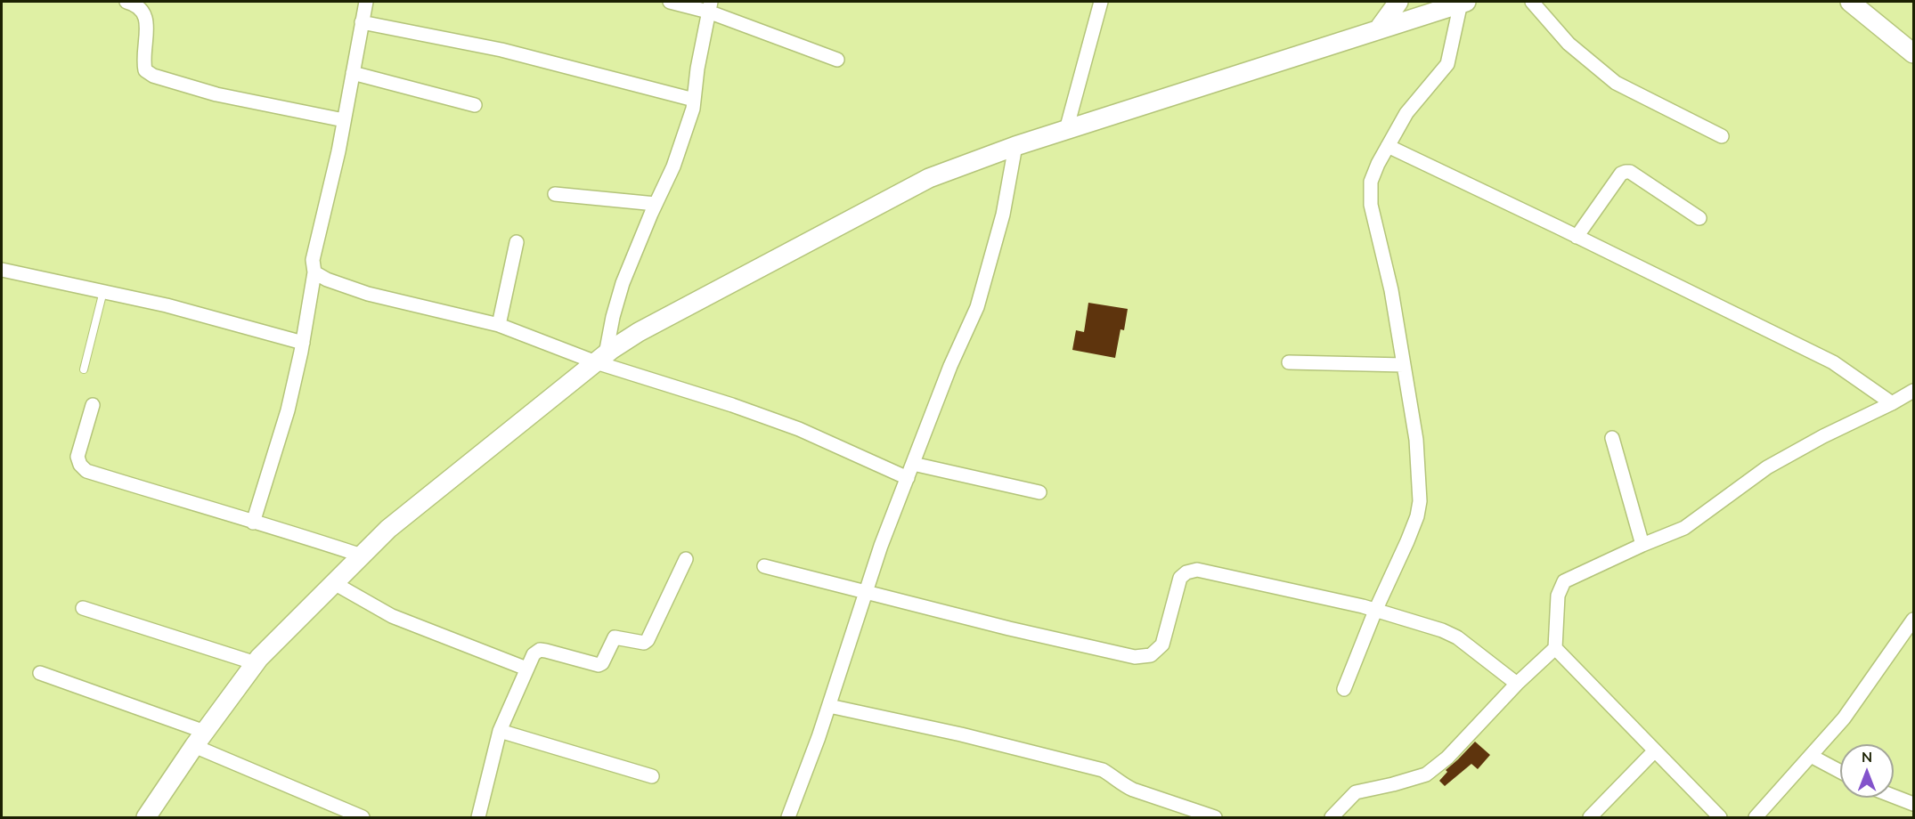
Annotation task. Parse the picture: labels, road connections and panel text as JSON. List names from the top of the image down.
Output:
{
  "north": "top"
}
